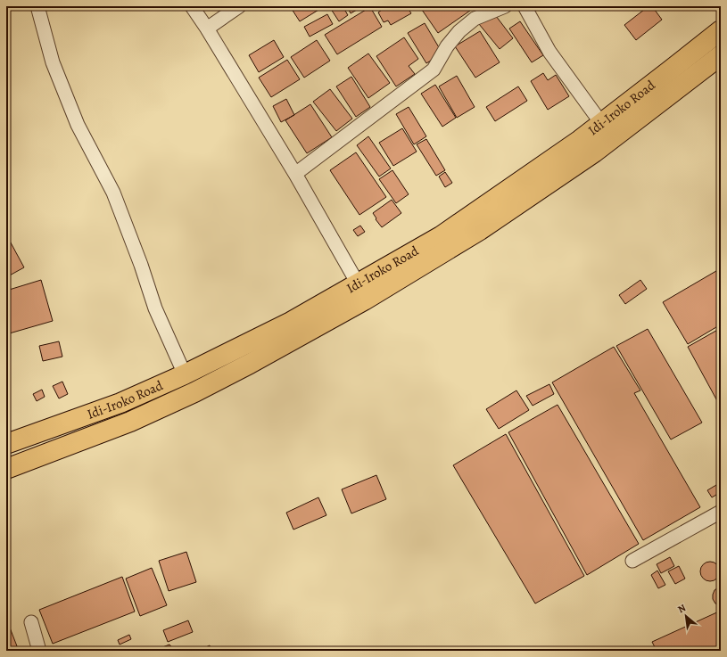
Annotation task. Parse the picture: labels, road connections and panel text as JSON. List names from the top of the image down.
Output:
{
  "streets": {
    "highway": ["Idi-Iroko Road"]
  },
  "north": "top left"
}
